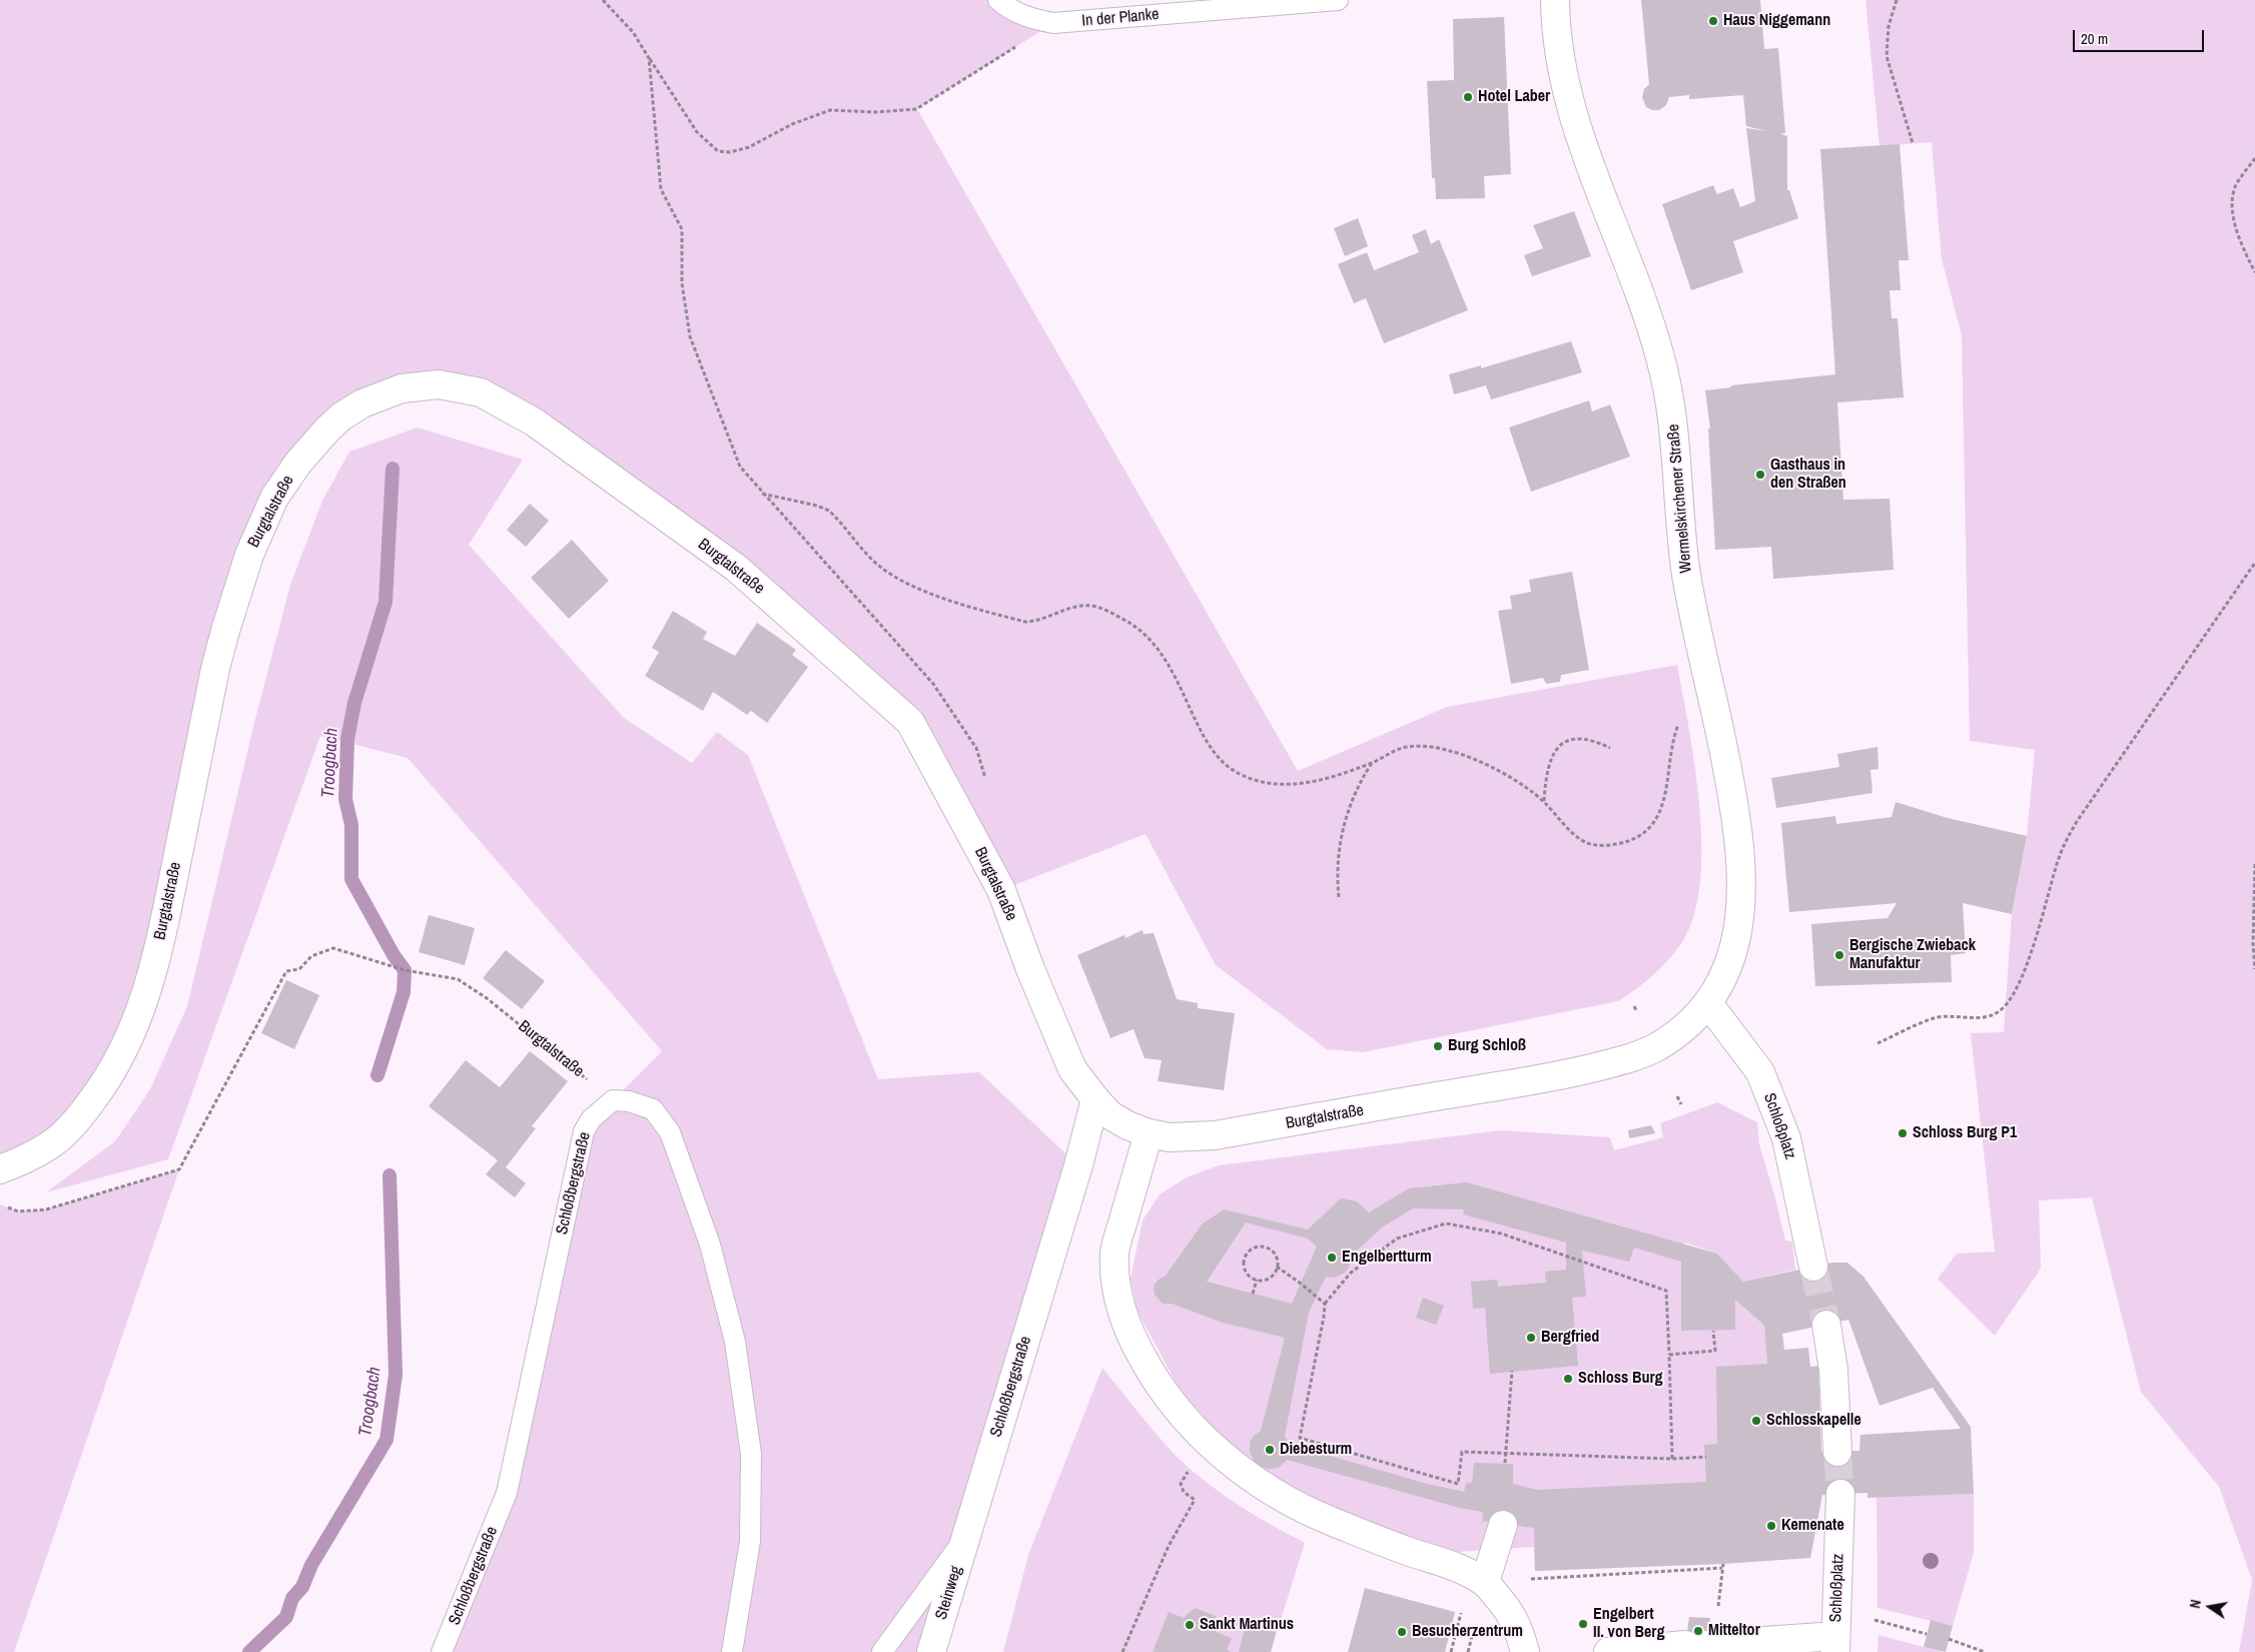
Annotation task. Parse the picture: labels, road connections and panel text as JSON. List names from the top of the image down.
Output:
{
  "streets": {
    "main road": [
      "Wermelskirchener Straße",
      "Burgtalstraße",
      "Schloßplatz",
      "Schloßbergstraße",
      "Steinweg"
    ],
    "lane": ["In der Planke"]
  },
  "crossings": [
    ["Wermelskirchener Straße", "Burgtalstraße"],
    ["Wermelskirchener Straße", "Schloßplatz"],
    ["Burgtalstraße", "Schloßplatz"],
    ["Burgtalstraße", "Schloßbergstraße"],
    ["Schloßbergstraße", "Steinweg"]
  ],
  "water": ["Troogbach"],
  "places": [
    "Haus Niggemann",
    "Hotel Laber",
    "Gasthaus in den Straßen",
    "Bergische Zwieback Manufaktur",
    "Burg Schloß",
    "Schloss Burg P1",
    "Engelbertturm",
    "Bergfried",
    "Schloss Burg",
    "Schlosskapelle",
    "Diebesturm",
    "Kemenate",
    "Engelbert II. von Berg",
    "Sankt Martinus",
    "Mitteltor",
    "Besucherzentrum"
  ],
  "scale_bar": "20 m",
  "north": "left"
}
